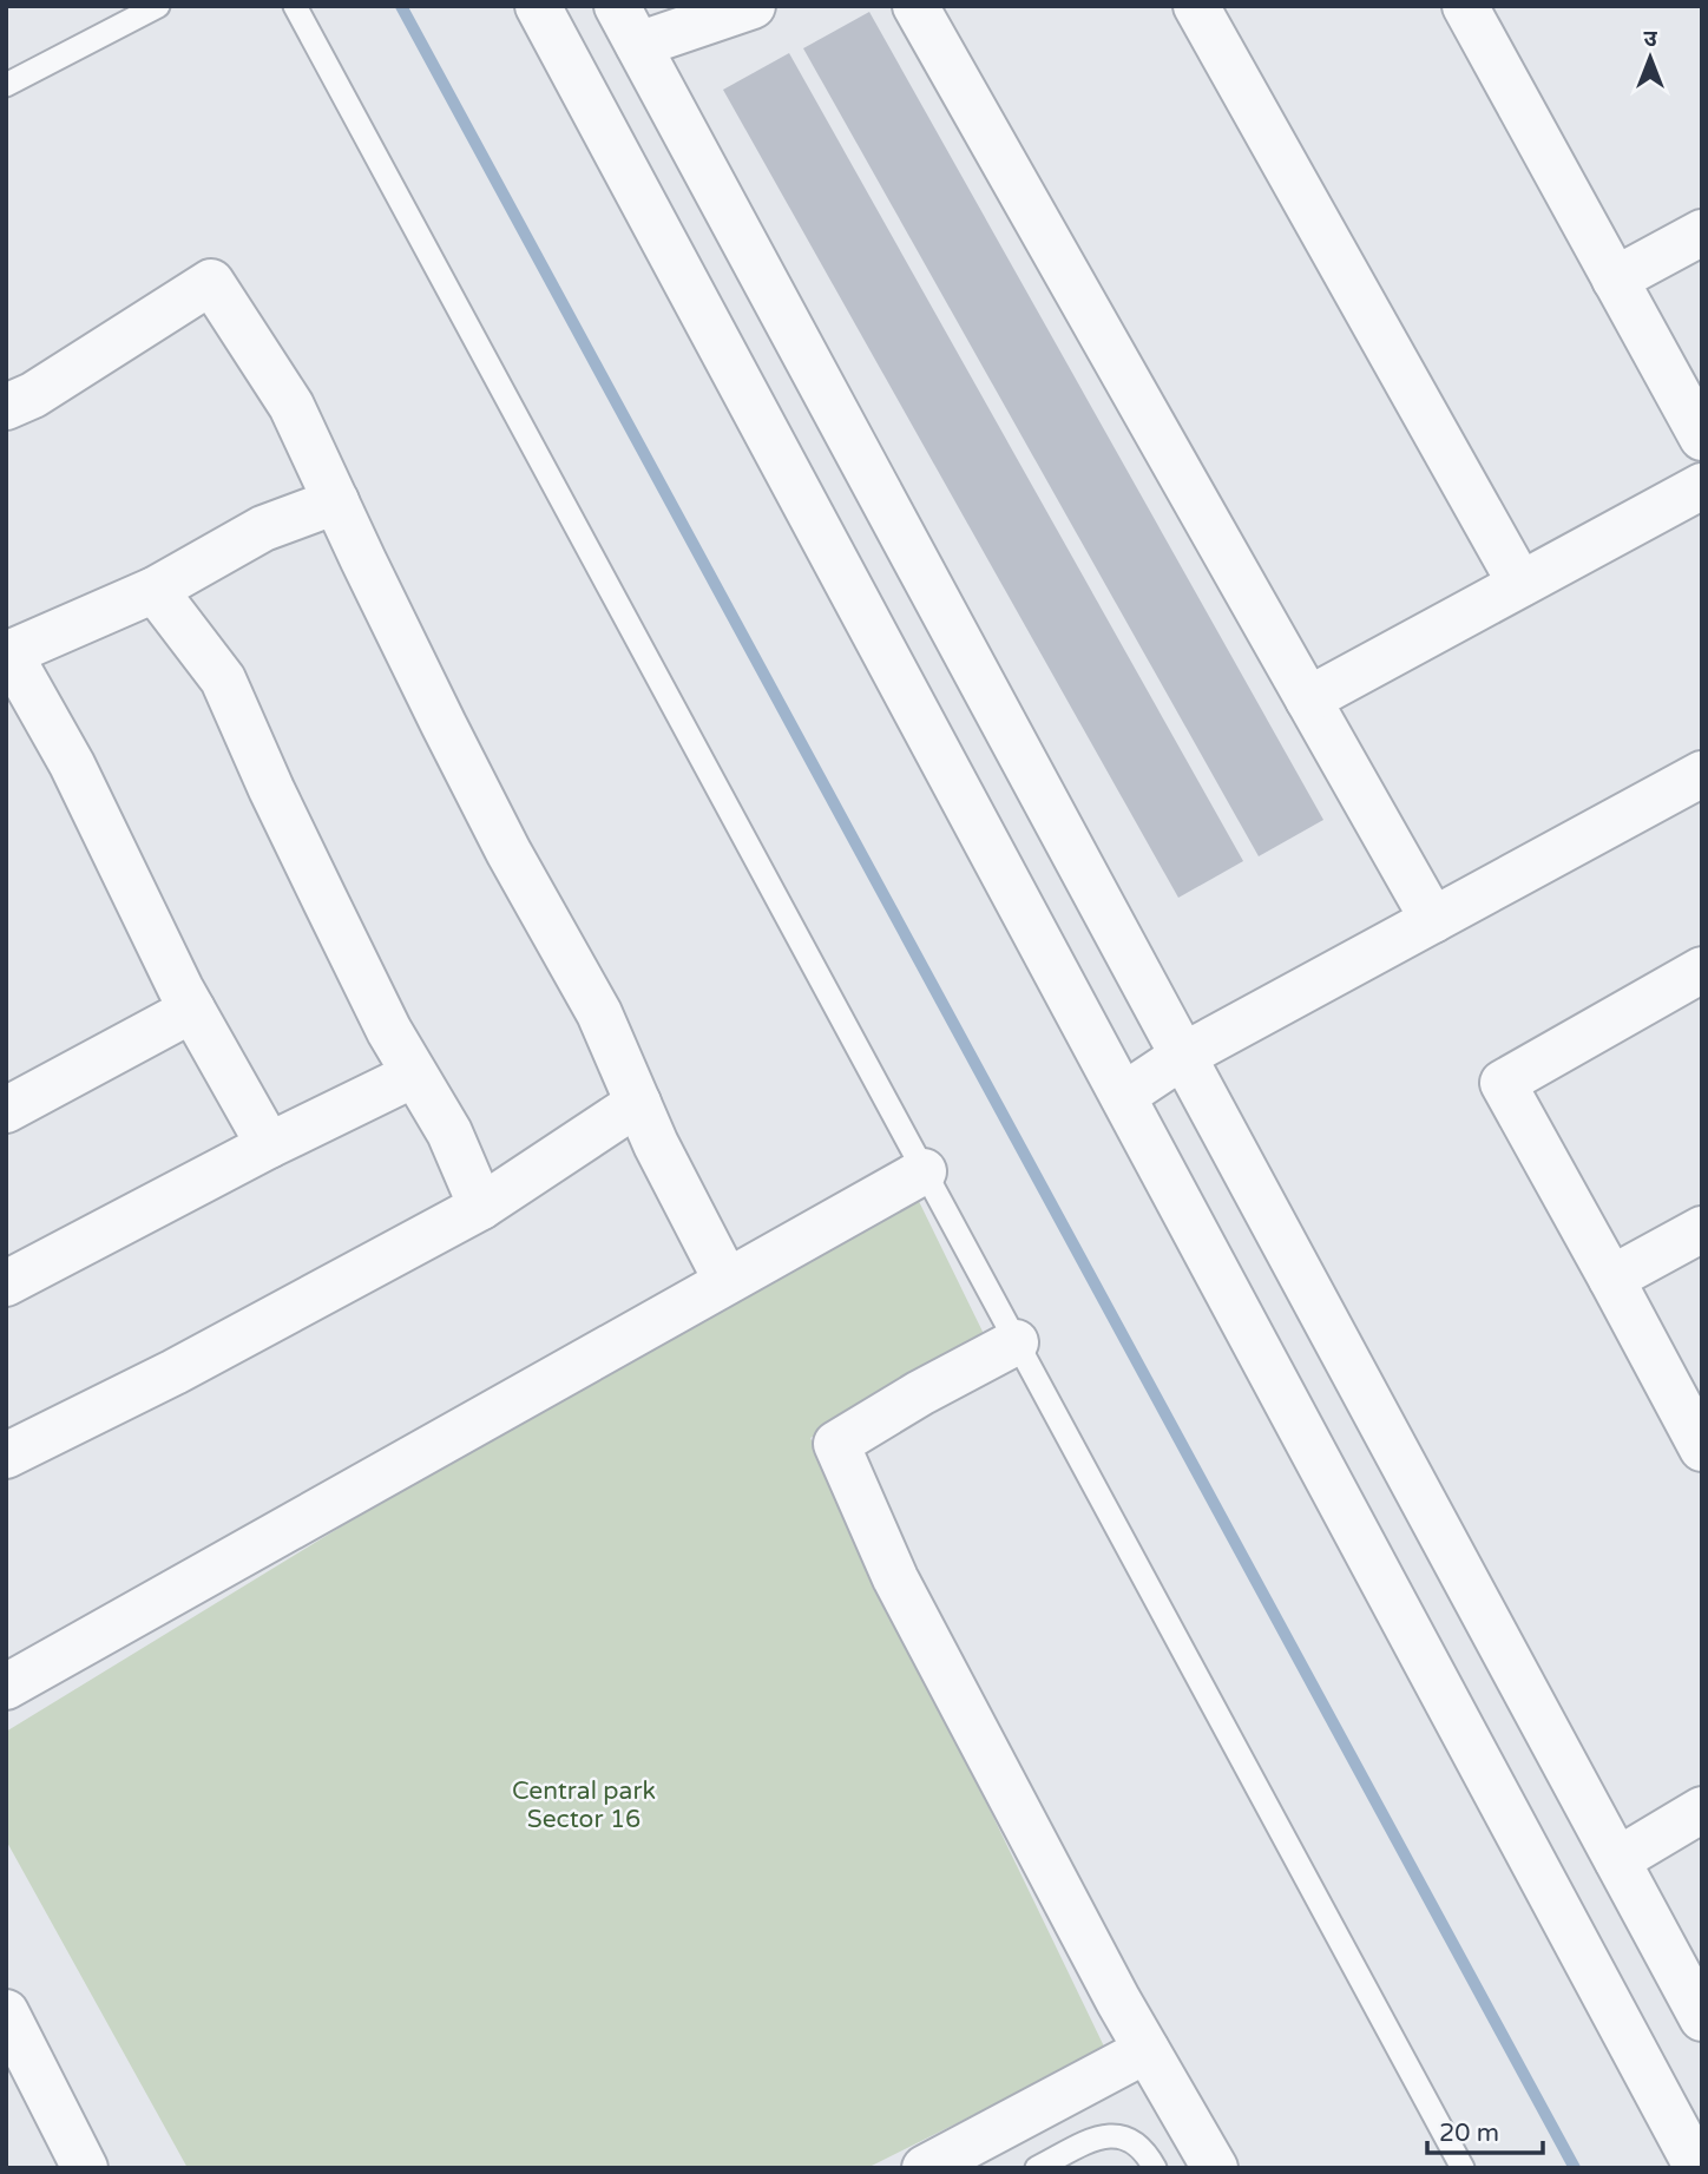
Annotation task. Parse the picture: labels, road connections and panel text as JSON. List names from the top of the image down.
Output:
{
  "parks": ["Central park Sector 16"],
  "scale_bar": "20 m",
  "north": "top"
}
